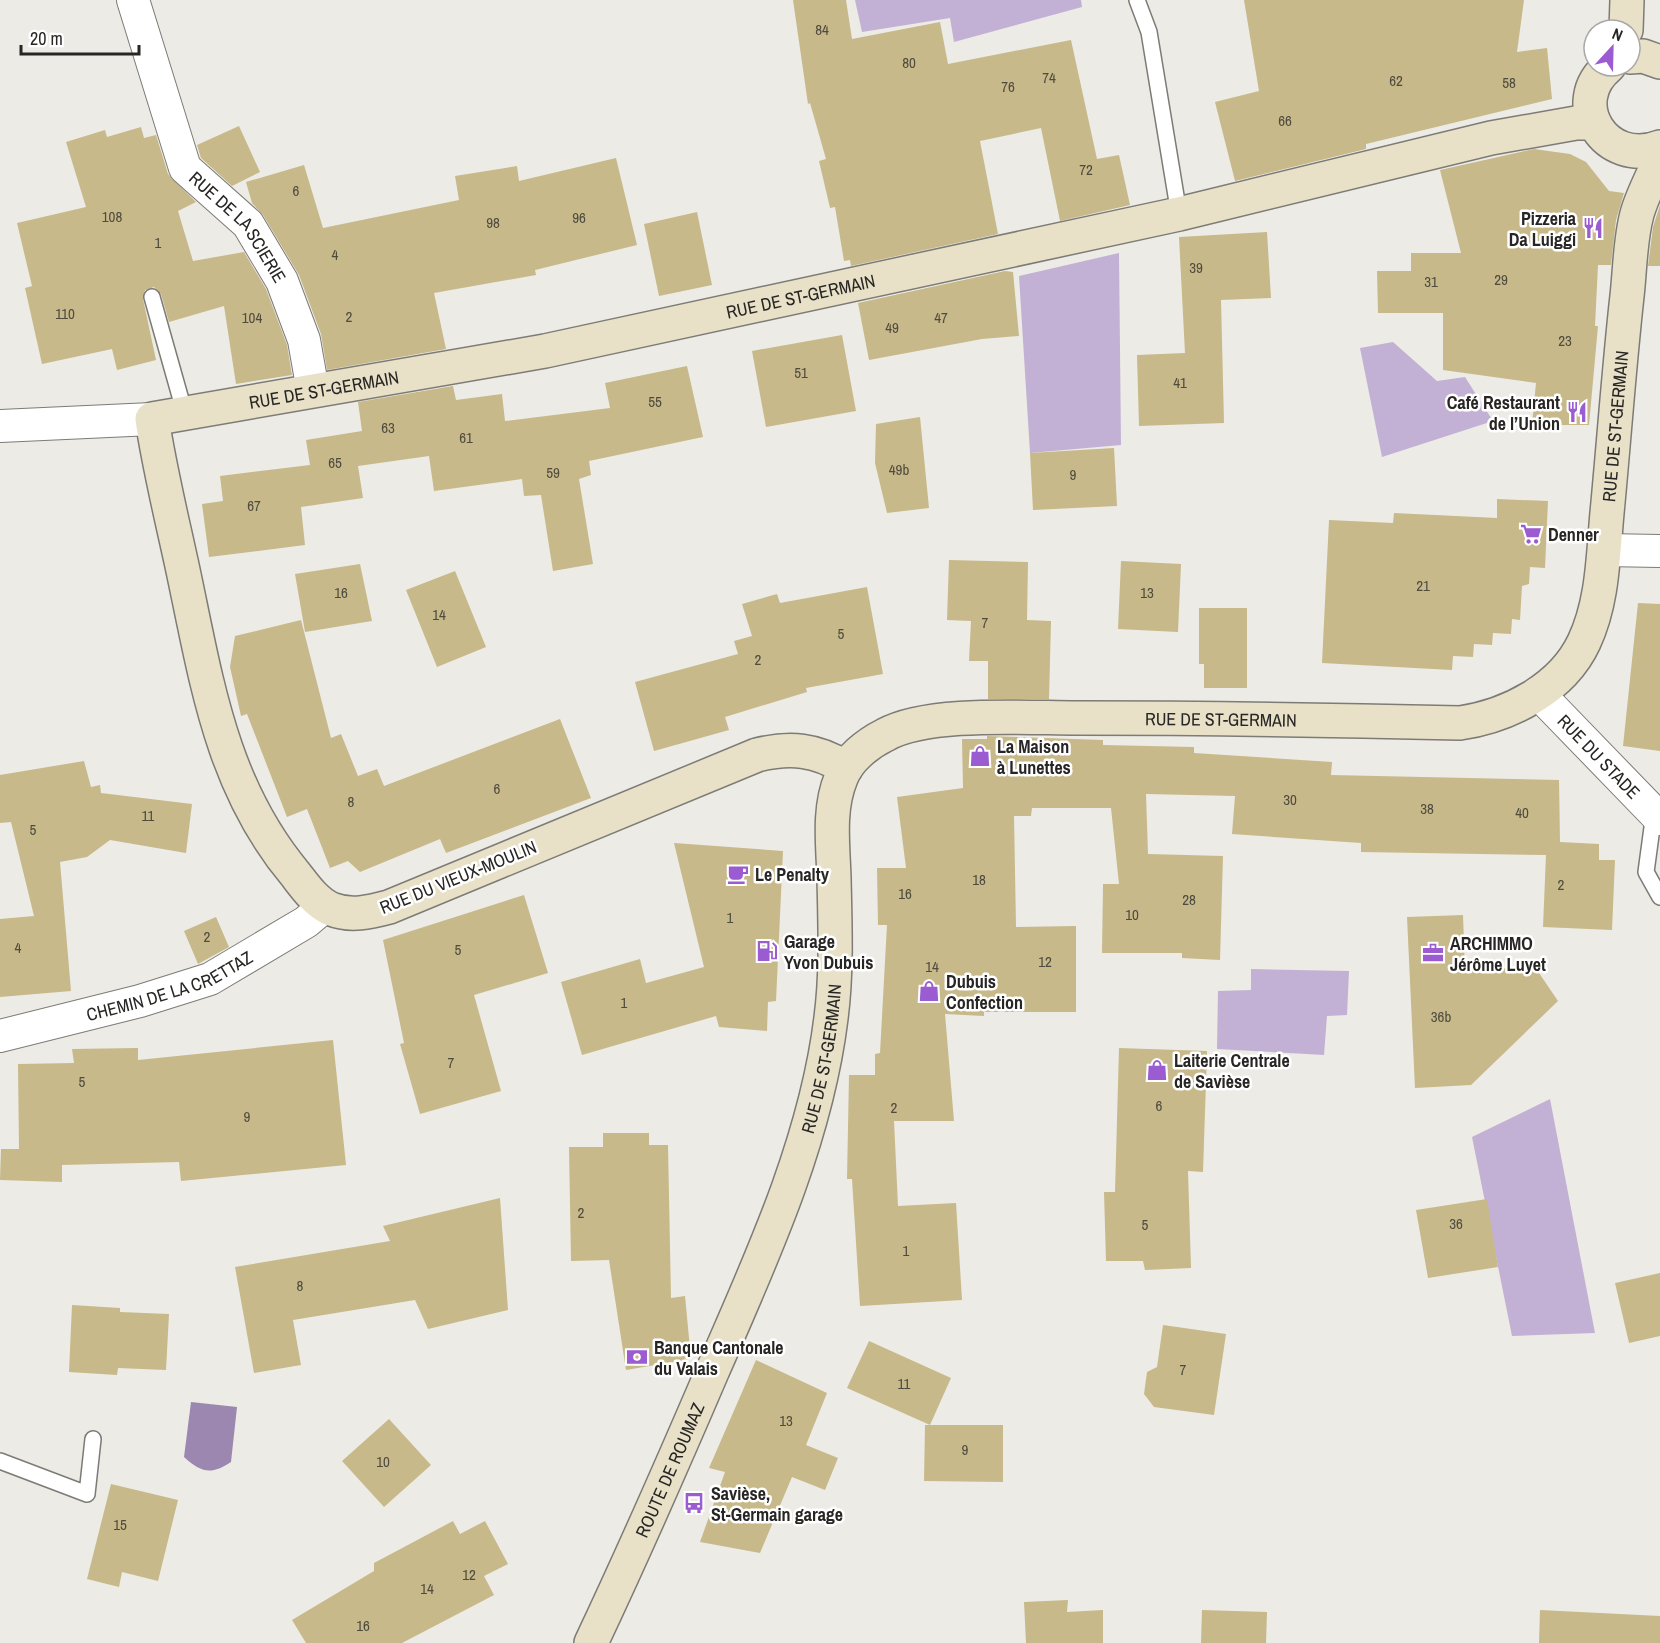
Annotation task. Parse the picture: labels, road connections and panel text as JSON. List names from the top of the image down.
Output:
{
  "streets": {
    "street": [
      "RUE DE LA SCIERIE",
      "RUE DE ST-GERMAIN",
      "RUE DU STADE",
      "RUE DU VIEUX-MOULIN",
      "CHEMIN DE LA CRETTAZ",
      "ROUTE DE ROUMAZ"
    ]
  },
  "crossings": [
    ["RUE DE LA SCIERIE", "RUE DE ST-GERMAIN"],
    ["RUE DE ST-GERMAIN", "RUE DU STADE"],
    ["RUE DE ST-GERMAIN", "RUE DU VIEUX-MOULIN"],
    ["RUE DE ST-GERMAIN", "ROUTE DE ROUMAZ"],
    ["RUE DU VIEUX-MOULIN", "CHEMIN DE LA CRETTAZ"]
  ],
  "places": {
    "restaurant": ["Pizzeria Da Luiggi", "Café Restaurant de l’Union"],
    "supermarket": ["Denner"],
    "shop": ["La Maison à Lunettes", "Dubuis Confection", "Laiterie Centrale de Savièse"],
    "cafe": ["Le Penalty"],
    "fuel station": ["Garage Yvon Dubuis"],
    "office": ["ARCHIMMO Jérôme Luyet"],
    "bank": ["Banque Cantonale du Valais"],
    "bus stop": ["Savièse, St-Germain garage"]
  },
  "house_numbers": [
    "84",
    "80",
    "74",
    "62",
    "58",
    "76",
    "66",
    "72",
    "6",
    "108",
    "96",
    "98",
    "1",
    "4",
    "39",
    "29",
    "31",
    "110",
    "2",
    "104",
    "47",
    "49",
    "23",
    "51",
    "41",
    "55",
    "63",
    "61",
    "65",
    "49b",
    "59",
    "9",
    "67",
    "21",
    "16",
    "13",
    "14",
    "7",
    "5",
    "2",
    "6",
    "30",
    "8",
    "38",
    "40",
    "11",
    "5",
    "18",
    "2",
    "16",
    "28",
    "10",
    "1",
    "2",
    "4",
    "5",
    "12",
    "14",
    "1",
    "36b",
    "7",
    "5",
    "6",
    "2",
    "9",
    "2",
    "36",
    "5",
    "1",
    "8",
    "7",
    "11",
    "13",
    "9",
    "10",
    "15",
    "12",
    "14",
    "16"
  ],
  "scale_bar": "20 m",
  "north": "top"
}
